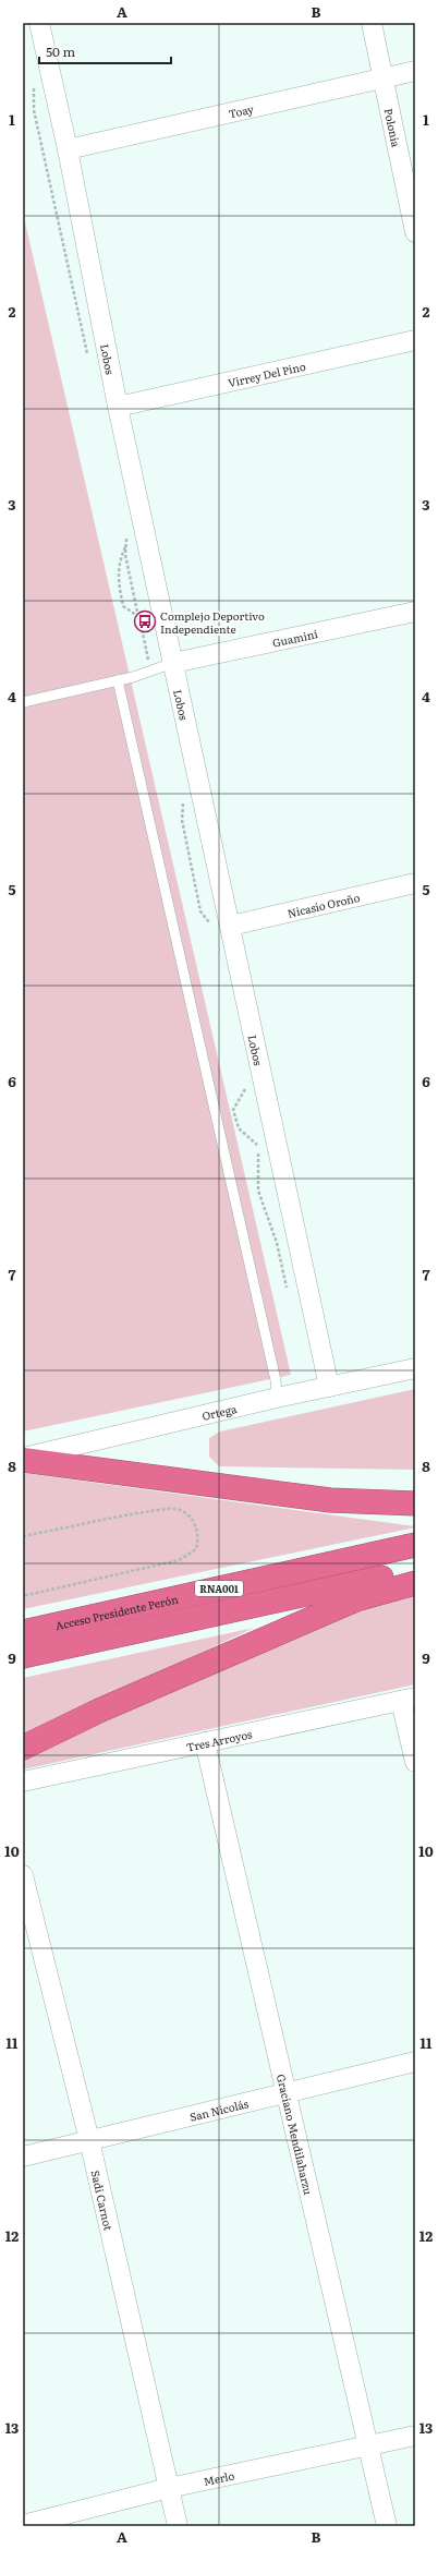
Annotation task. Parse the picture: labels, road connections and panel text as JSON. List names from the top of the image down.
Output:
{
  "streets": {
    "highway": ["RNA001", "Acceso Presidente Perón"],
    "street": [
      "Toay",
      "Polonia",
      "Lobos",
      "Virrey Del Pino",
      "Guaminí",
      "Nicasio Oroño",
      "Ortega",
      "Tres Arroyos",
      "San Nicolás",
      "Graciano Mendilaharzu",
      "Sadi Carnot",
      "Merlo"
    ]
  },
  "crossings": [
    ["Toay", "Polonia"],
    ["Toay", "Lobos"],
    ["Lobos", "Virrey Del Pino"],
    ["Lobos", "Guaminí"],
    ["Lobos", "Nicasio Oroño"],
    ["Lobos", "Ortega"],
    ["Tres Arroyos", "Graciano Mendilaharzu"],
    ["San Nicolás", "Graciano Mendilaharzu"],
    ["San Nicolás", "Sadi Carnot"],
    ["Graciano Mendilaharzu", "Merlo"],
    ["Sadi Carnot", "Merlo"]
  ],
  "places": {
    "bus stop": ["Complejo Deportivo Independiente"]
  },
  "scale_bar": "50 m",
  "grid": {
    "columns": ["A", "B"],
    "rows": [
      "1",
      "2",
      "3",
      "4",
      "5",
      "6",
      "7",
      "8",
      "9",
      "10",
      "11",
      "12",
      "13"
    ]
  }
}
